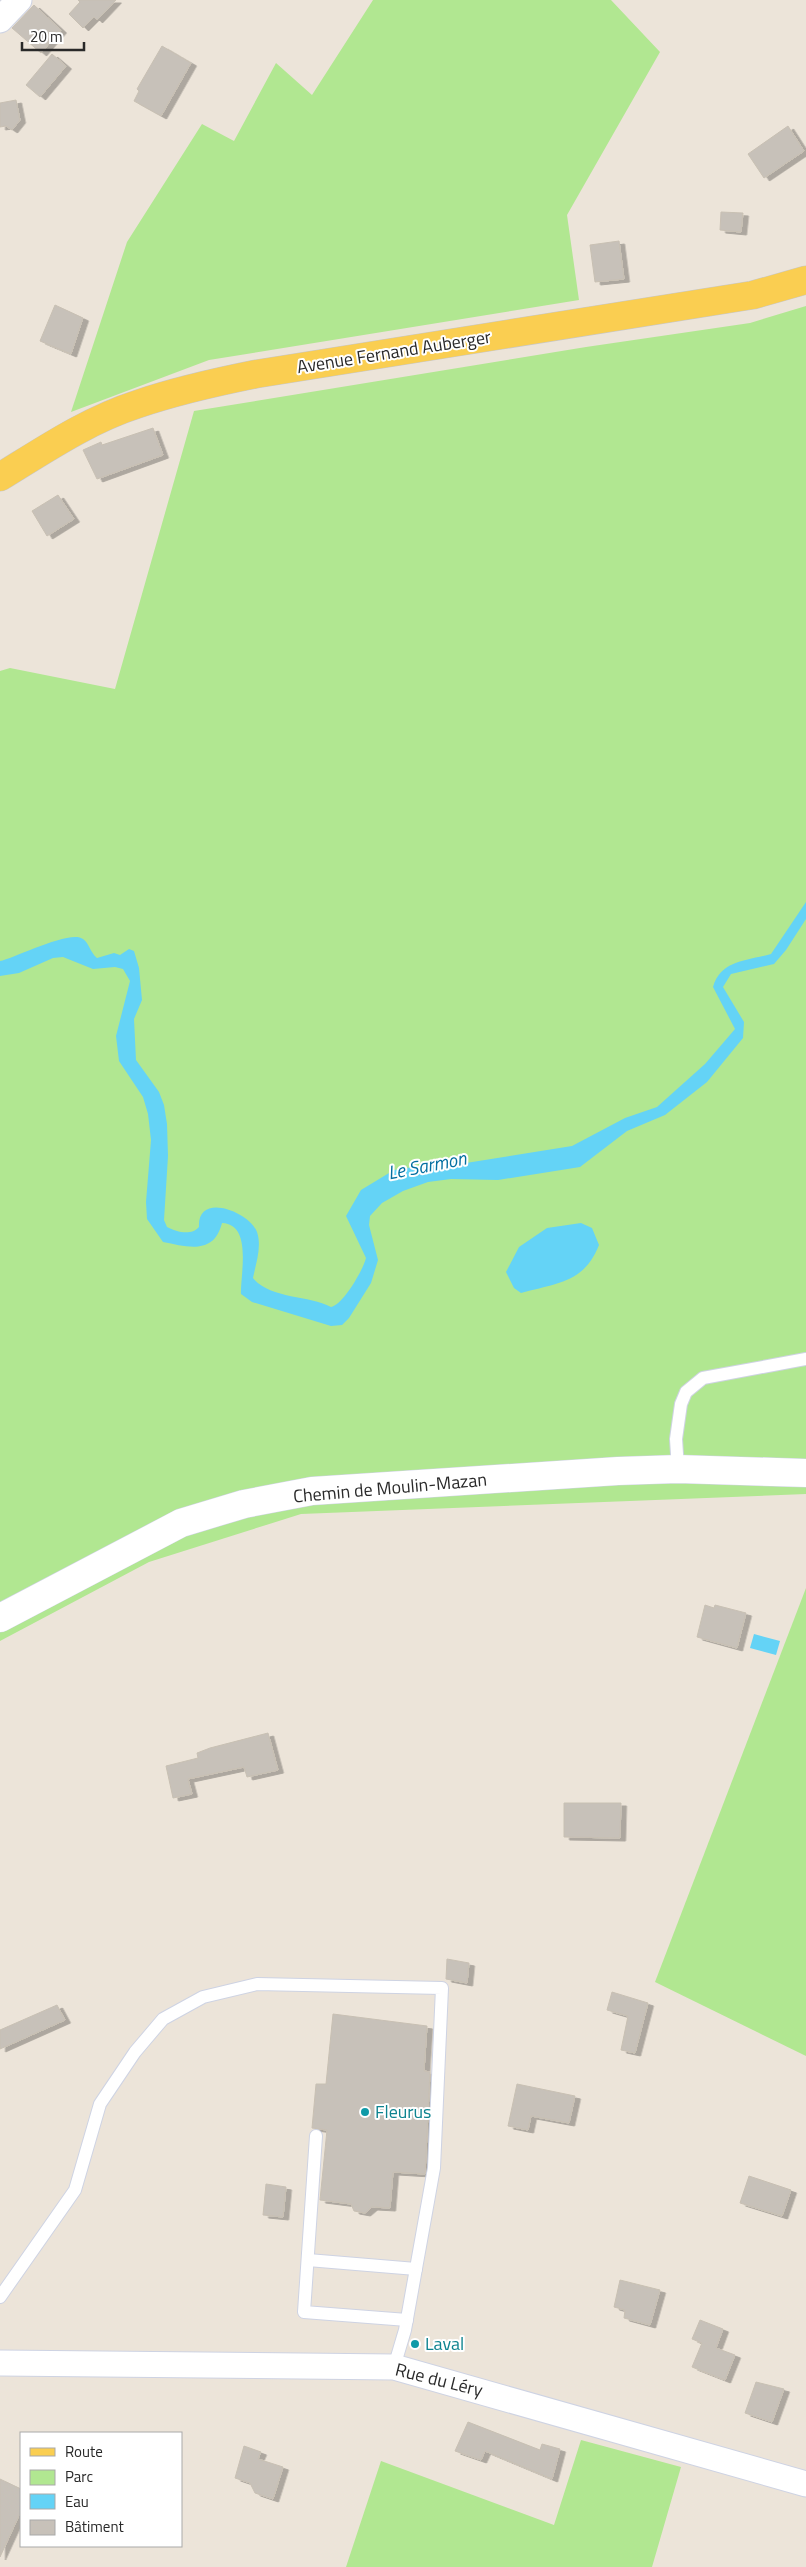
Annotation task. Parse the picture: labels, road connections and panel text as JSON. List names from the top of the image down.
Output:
{
  "streets": {
    "main road": ["Avenue Fernand Auberger"],
    "street": ["Chemin de Moulin-Mazan", "Rue du Léry"]
  },
  "water": ["Le Sarmon"],
  "places": ["Fleurus", "Laval"],
  "legend": [
    "Route",
    "Parc",
    "Eau",
    "Bâtiment"
  ],
  "scale_bar": "20 m"
}
